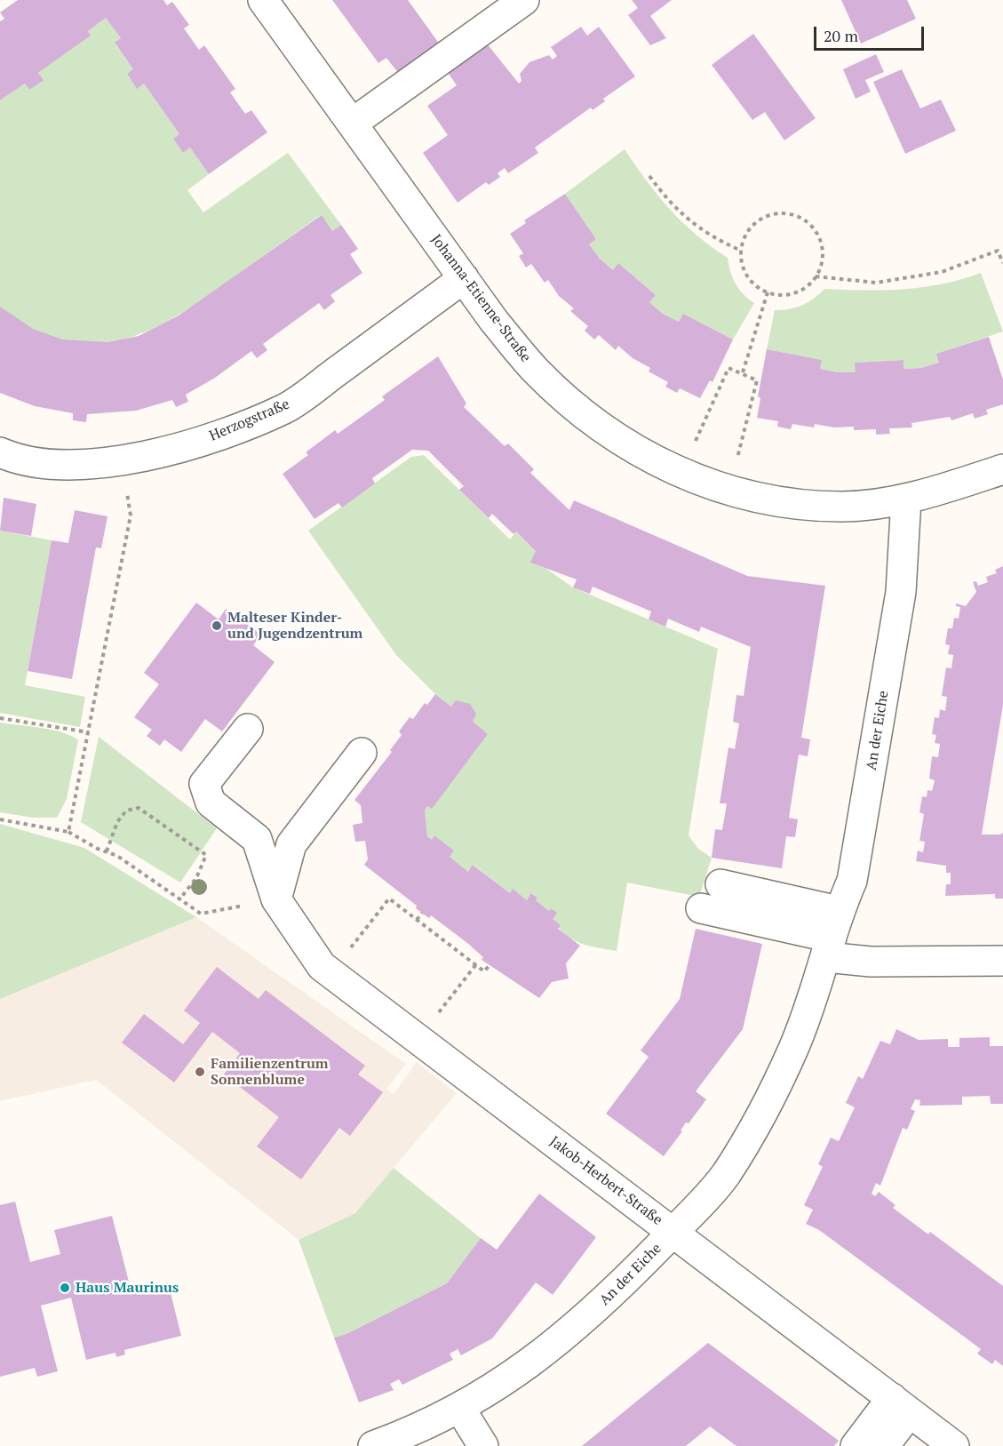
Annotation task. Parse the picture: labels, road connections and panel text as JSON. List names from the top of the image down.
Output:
{
  "streets": {
    "street": [
      "Johanna-Etienne-Straße",
      "Herzogstraße",
      "An der Eiche",
      "Jakob-Herbert-Straße"
    ]
  },
  "crossings": [
    ["Johanna-Etienne-Straße", "Herzogstraße"],
    ["Johanna-Etienne-Straße", "An der Eiche"],
    ["An der Eiche", "Jakob-Herbert-Straße"]
  ],
  "places": ["Malteser Kinder- und Jugendzentrum", "Familienzentrum Sonnenblume", "Haus Maurinus"],
  "scale_bar": "20 m"
}
